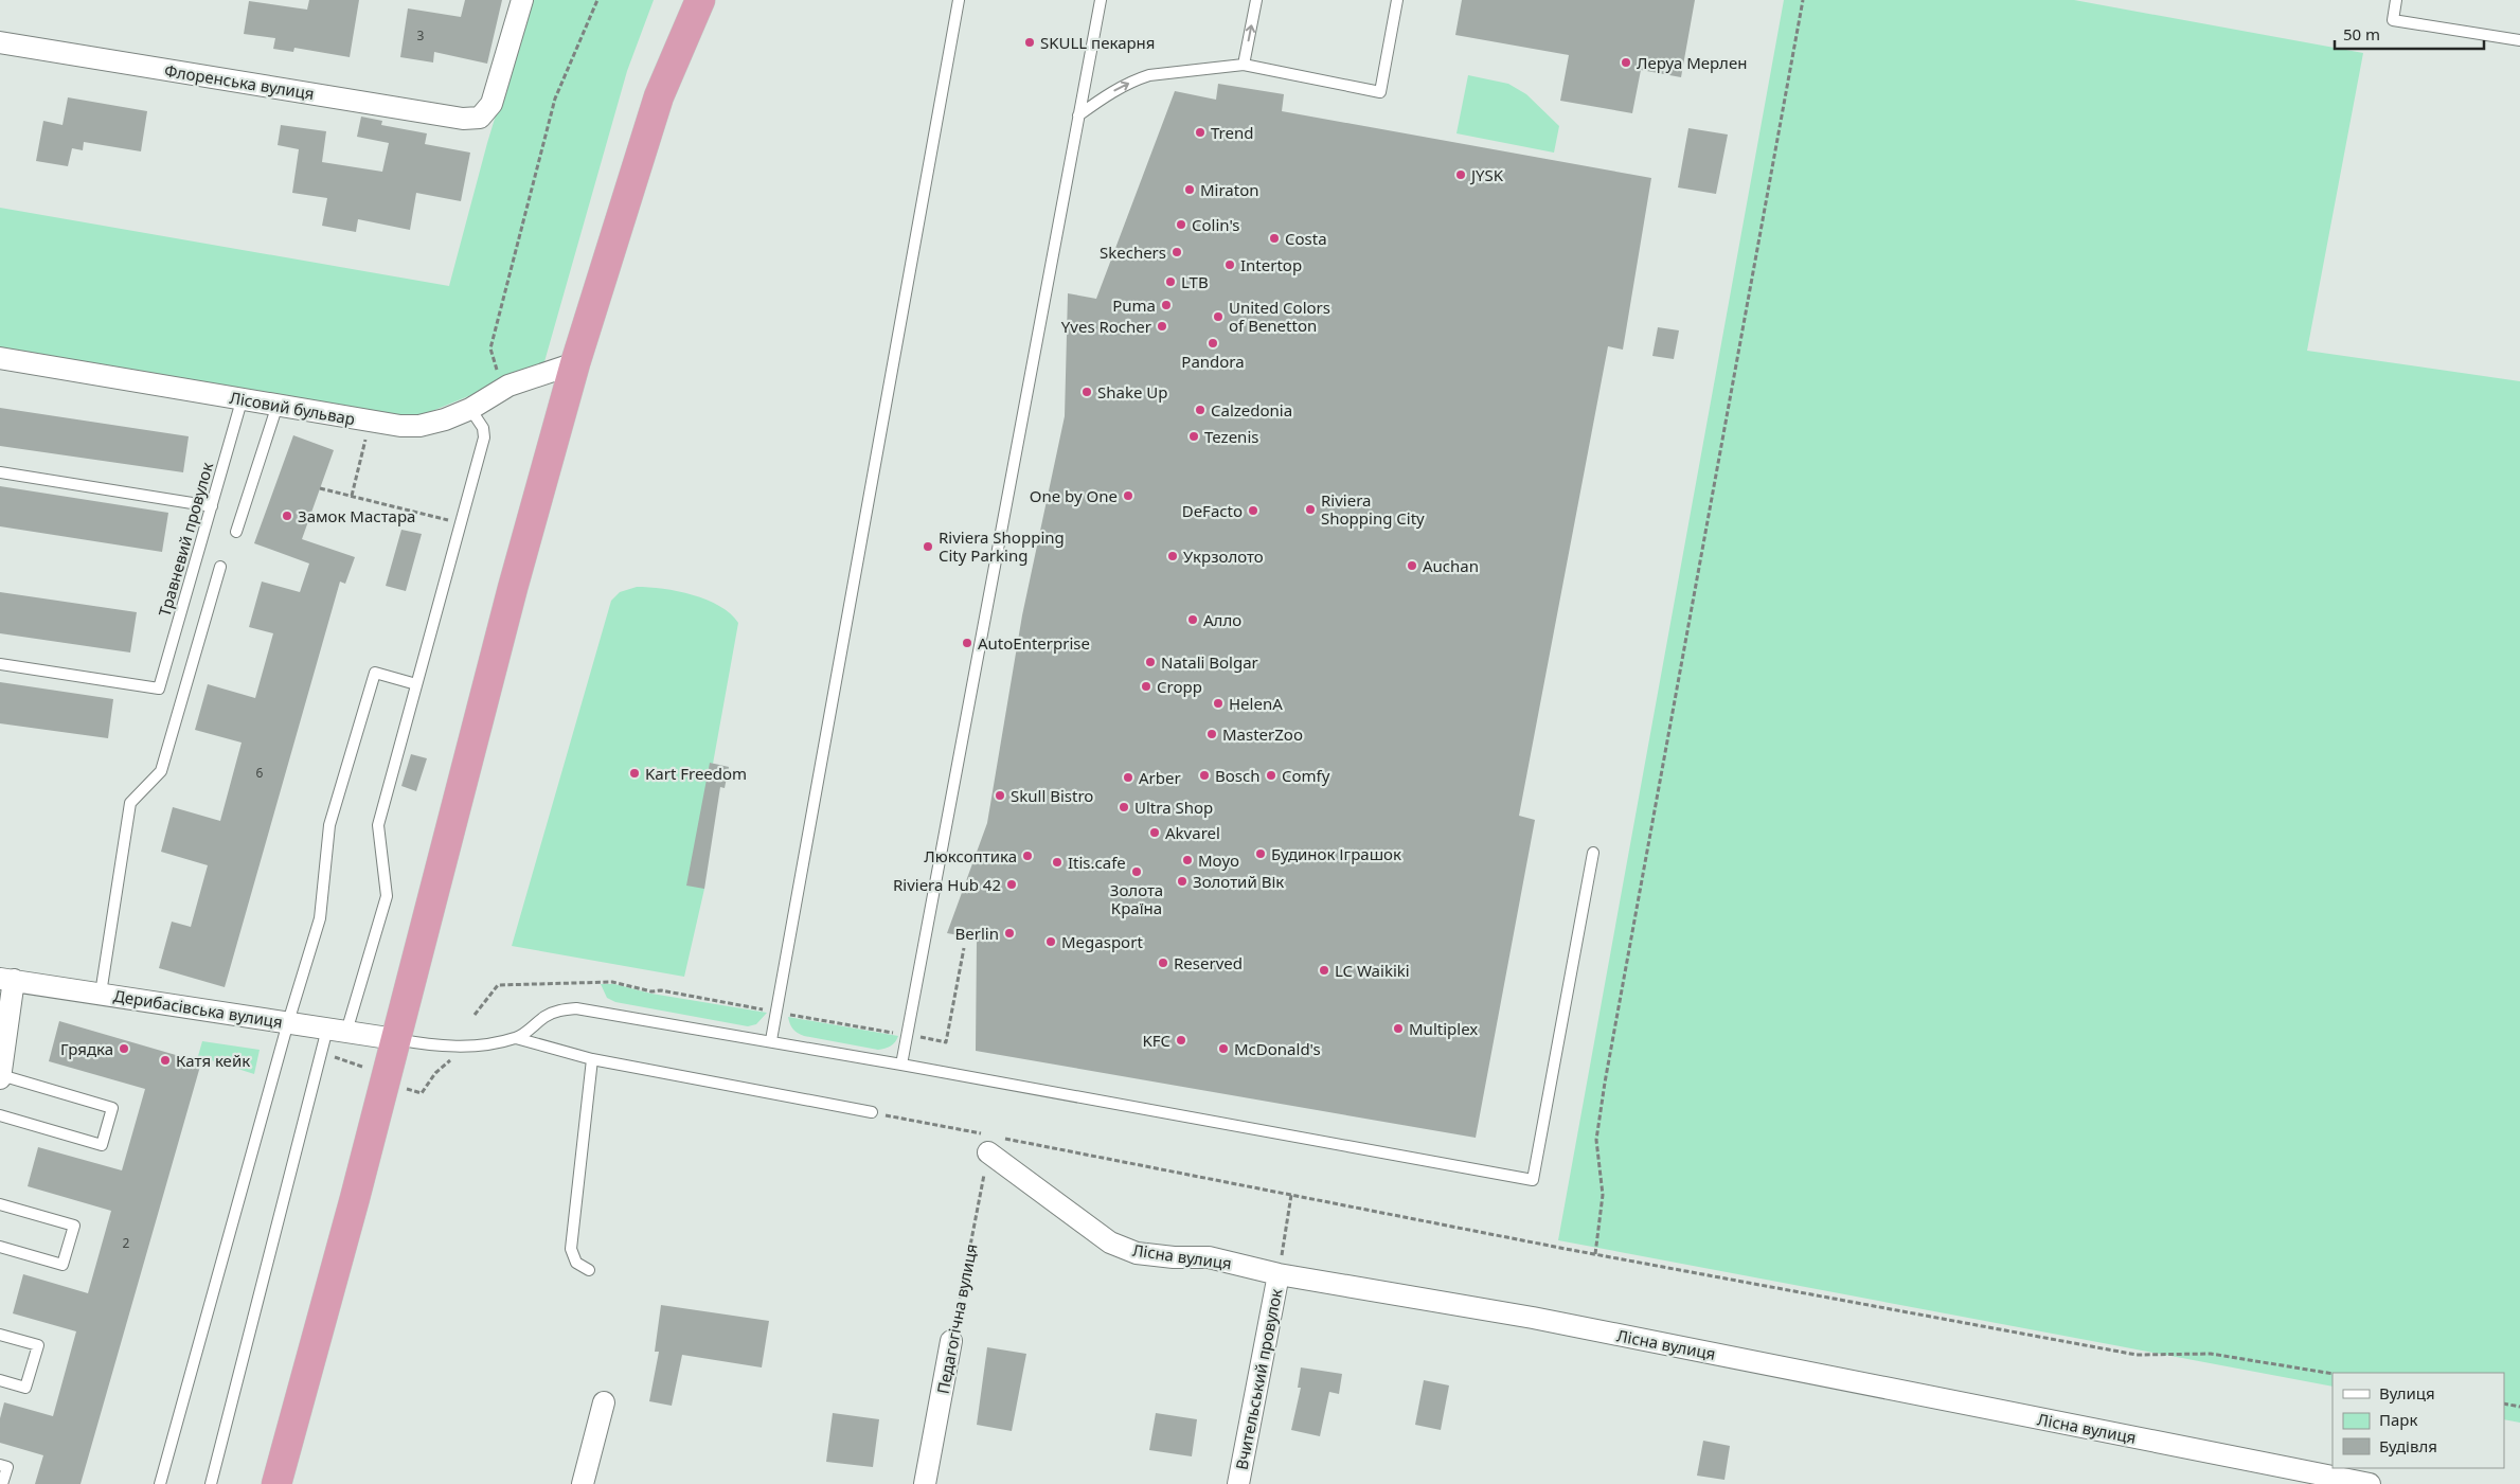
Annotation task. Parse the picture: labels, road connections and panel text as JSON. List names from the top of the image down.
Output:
{
  "streets": {
    "street": [
      "Флоренська вулиця",
      "Лісовий бульвар",
      "Дерибасівська вулиця",
      "Лісна вулиця",
      "Педагогічна вулиця",
      "Вчительський провулок"
    ],
    "lane": ["Травневий провулок"]
  },
  "crossings": [
    ["Лісовий бульвар", "Травневий провулок"],
    ["Лісна вулиця", "Педагогічна вулиця"],
    ["Лісна вулиця", "Вчительський провулок"]
  ],
  "places": [
    "SKULL пекарня",
    "Леруа Мерлен",
    "Trend",
    "JYSK",
    "Miraton",
    "Colin's",
    "Costa",
    "Skechers",
    "Intertop",
    "LTB",
    "Puma",
    "United Colors of Benetton",
    "Yves Rocher",
    "Pandora",
    "Shake Up",
    "Calzedonia",
    "Tezenis",
    "One by One",
    "Riviera Shopping City",
    "DeFacto",
    "Замок Мастара",
    "Riviera Shopping City Parking",
    "Укрзолото",
    "Auchan",
    "Алло",
    "AutoEnterprise",
    "Natali Bolgar",
    "Cropp",
    "HelenA",
    "MasterZoo",
    "Kart Freedom",
    "Bosch",
    "Comfy",
    "Arber",
    "Skull Bistro",
    "Ultra Shop",
    "Akvarel",
    "Будинок Іграшок",
    "Люксоптика",
    "Moyo",
    "Itis.cafe",
    "Золота Країна",
    "Золотий Вік",
    "Riviera Hub 42",
    "Berlin",
    "Megasport",
    "Reserved",
    "LC Waikiki",
    "Multiplex",
    "KFC",
    "Грядка",
    "McDonald's",
    "Катя кейк"
  ],
  "house_numbers": ["3", "6", "2"],
  "legend": ["Вулиця", "Парк", "Будівля"],
  "scale_bar": "50 m"
}
